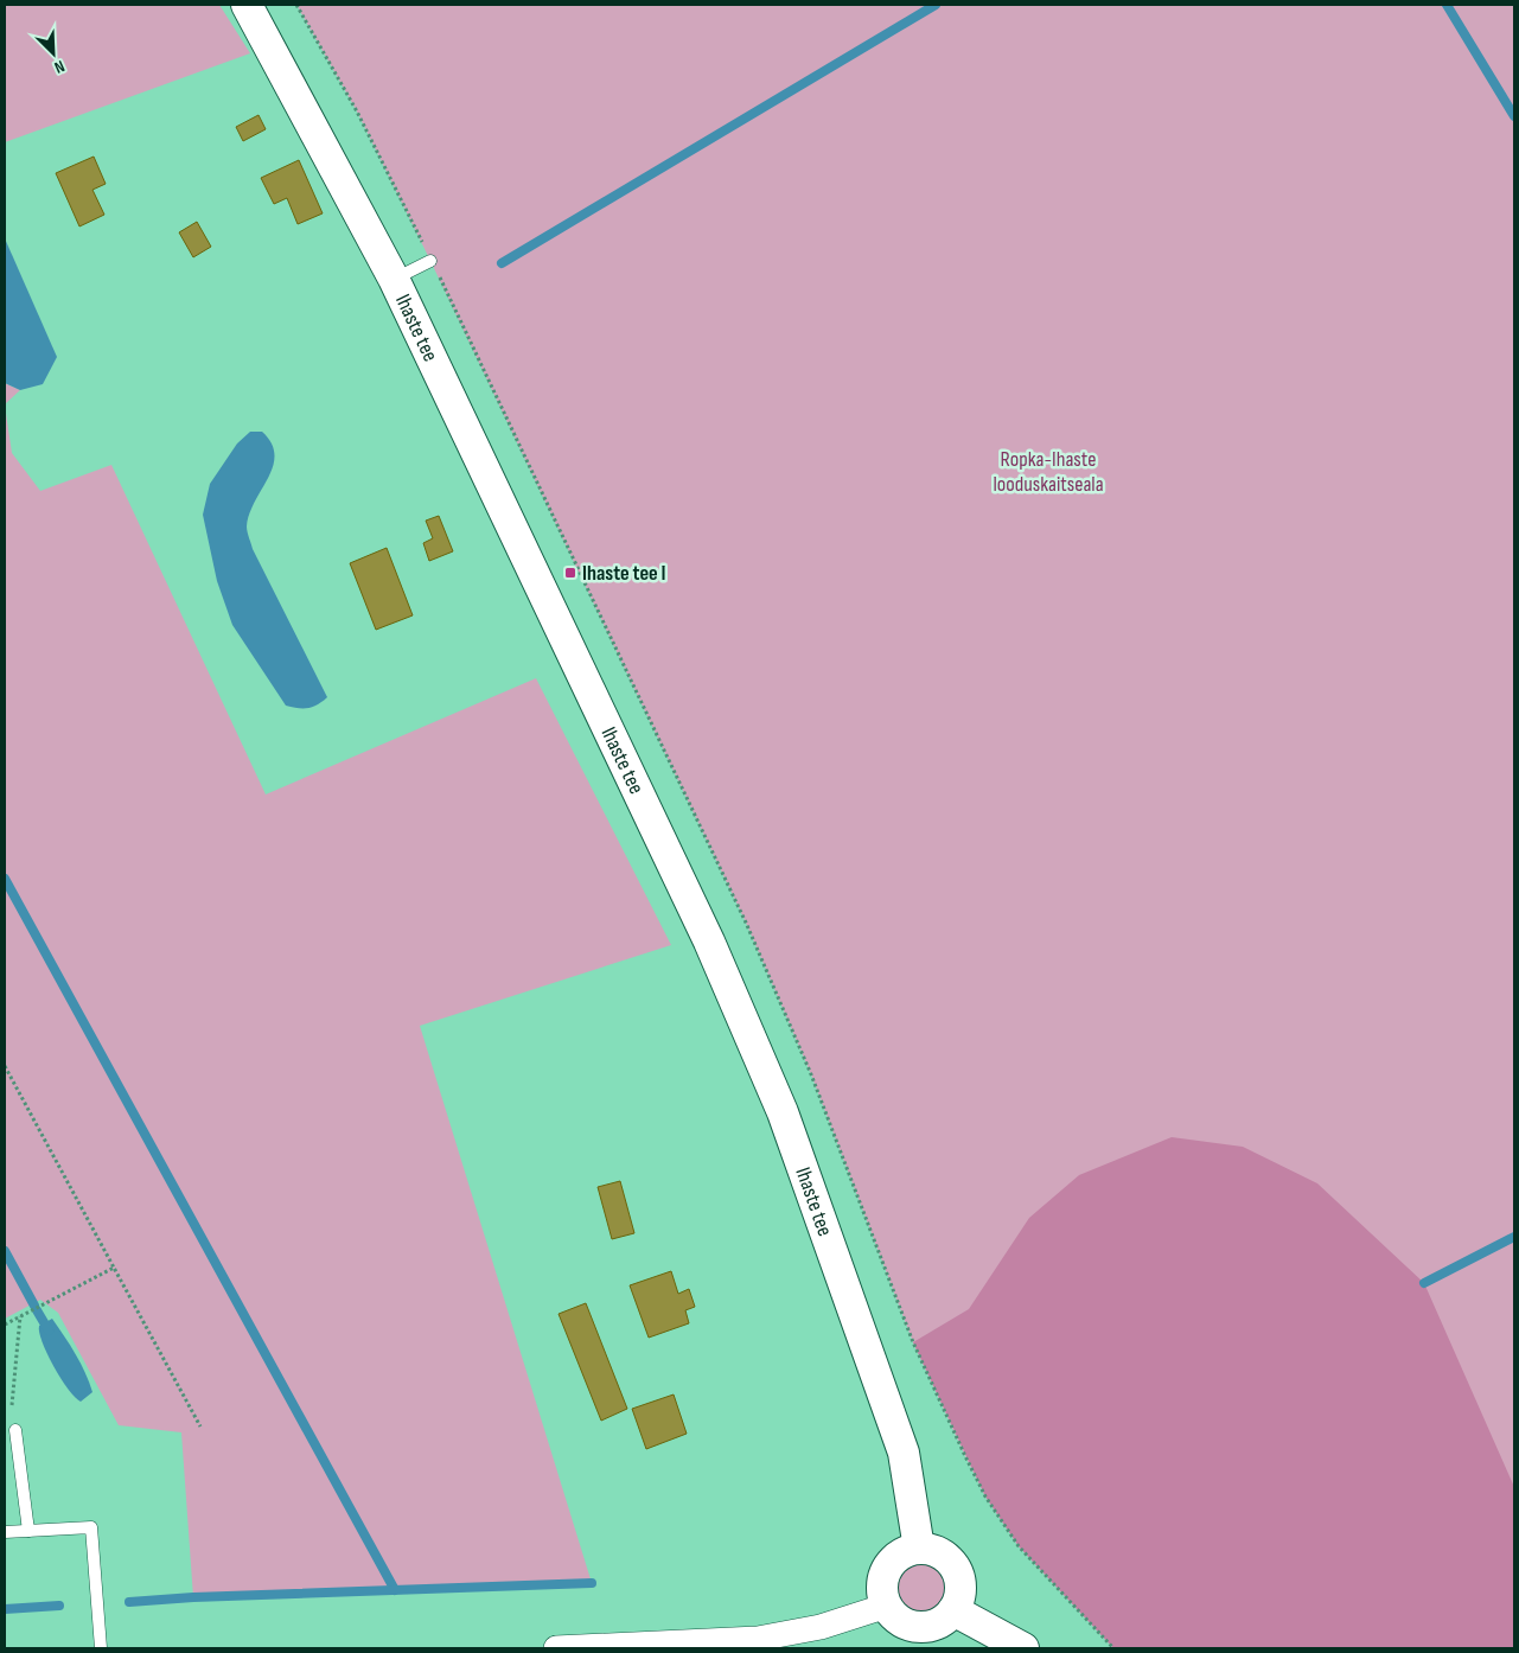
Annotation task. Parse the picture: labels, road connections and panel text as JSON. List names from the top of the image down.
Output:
{
  "streets": {
    "street": ["Ihaste tee"]
  },
  "parks": ["Ropka-Ihaste looduskaitseala"],
  "places": {
    "transit": ["Ihaste tee I"]
  },
  "north": "bottom right"
}
